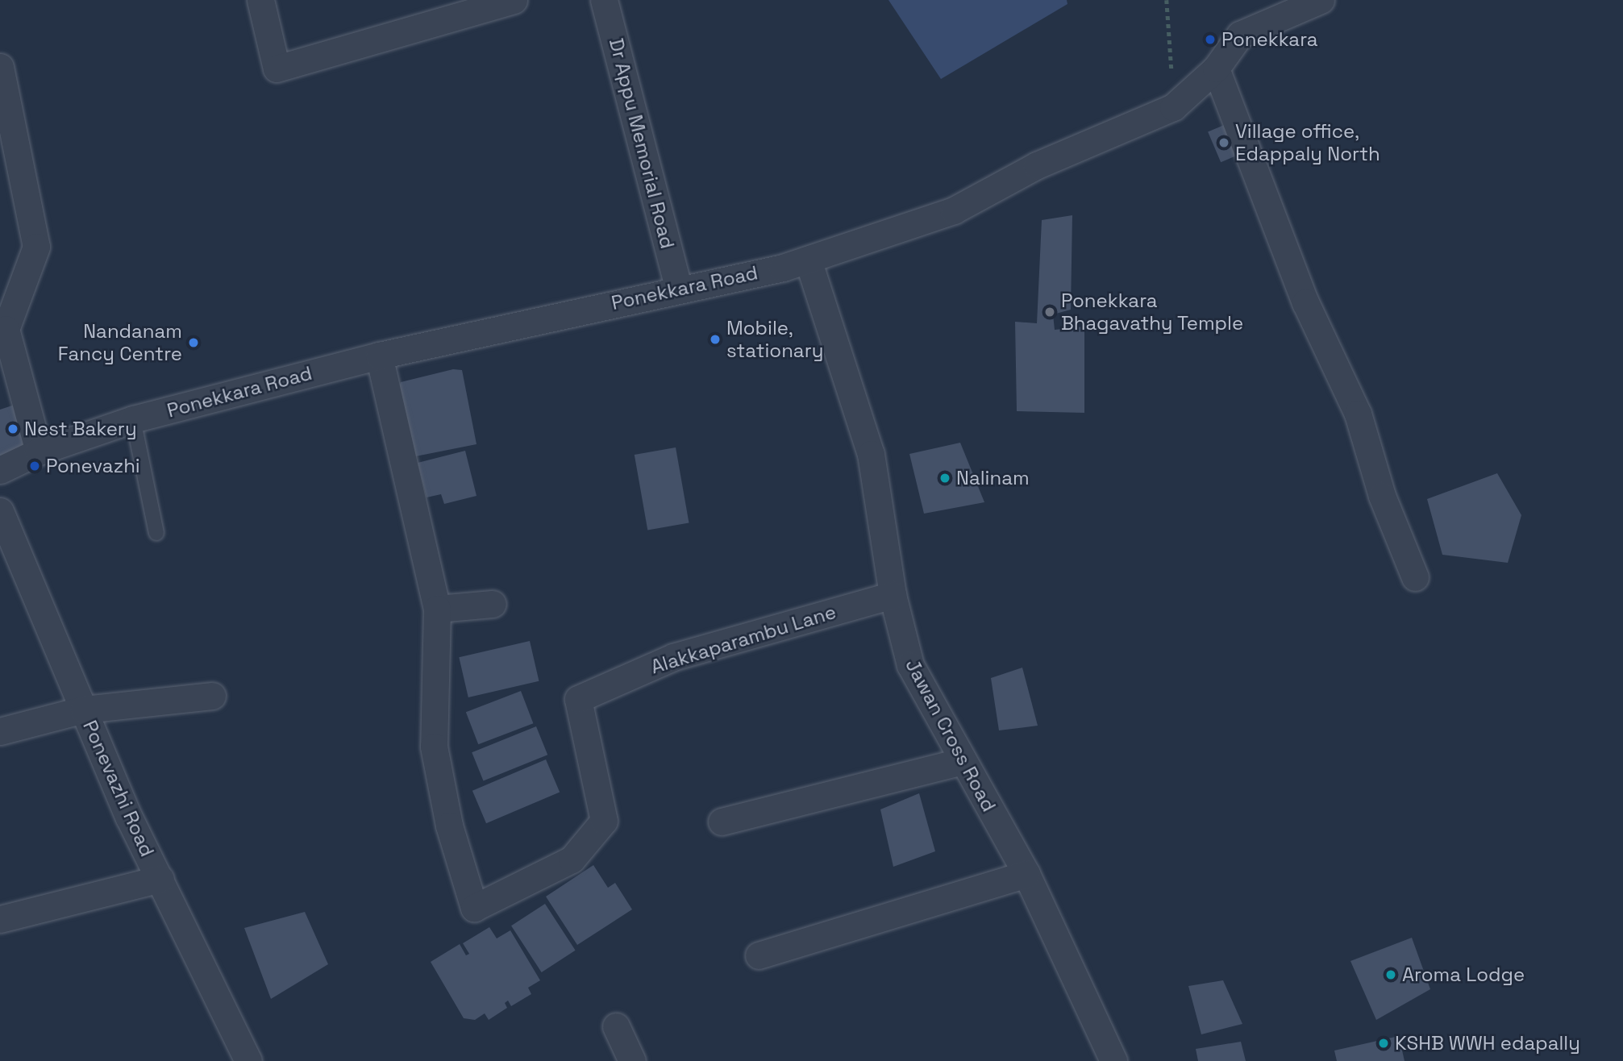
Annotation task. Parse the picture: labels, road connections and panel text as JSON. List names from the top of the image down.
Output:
{
  "streets": {
    "street": [
      "Dr Appu Memorial Road",
      "Ponekkara Road",
      "Alakkaparambu Lane",
      "Jawan Cross Road",
      "Ponevazhi Road"
    ]
  },
  "crossings": [
    ["Dr Appu Memorial Road", "Ponekkara Road"],
    ["Ponekkara Road", "Jawan Cross Road"],
    ["Alakkaparambu Lane", "Jawan Cross Road"]
  ],
  "places": [
    "Ponekkara",
    "Village office, Edappaly North",
    "Ponekkara Bhagavathy Temple",
    "Mobile, stationary",
    "Nandanam Fancy Centre",
    "Nest Bakery",
    "Ponevazhi",
    "Nalinam",
    "Aroma Lodge",
    "KSHB WWH edapally"
  ]
}
